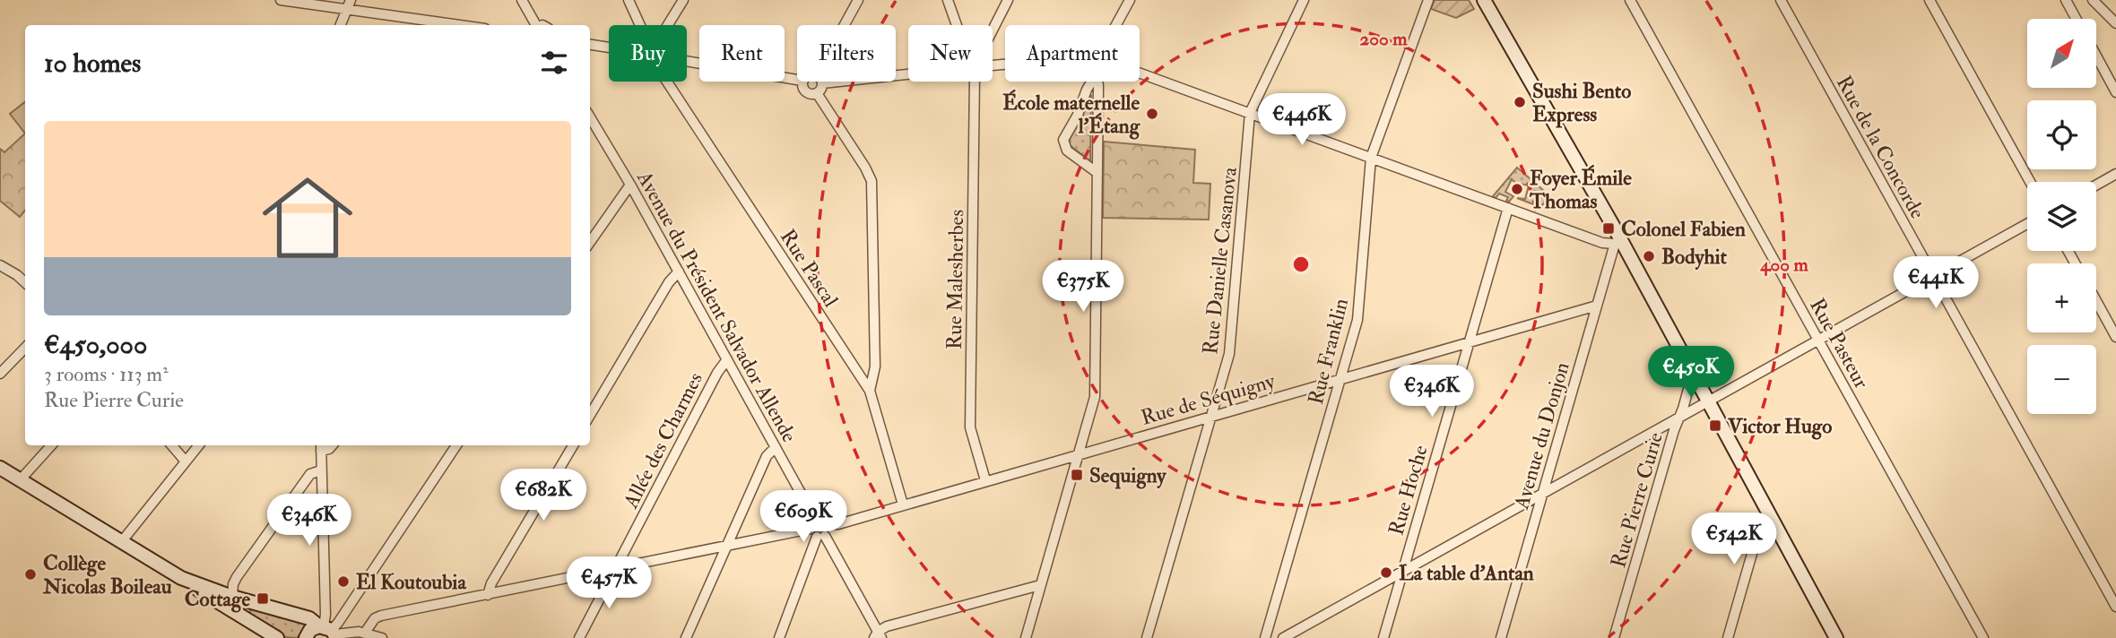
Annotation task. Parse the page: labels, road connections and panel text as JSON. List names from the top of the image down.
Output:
{
  "streets": {
    "street": [
      "Rue de la Concorde",
      "Rue Danielle Casanova",
      "Rue Pascal",
      "Rue Malesherbes",
      "Avenue du Président Salvador Allende",
      "Rue Pasteur",
      "Rue Franklin",
      "Rue de Séquigny",
      "Avenue du Donjon",
      "Allée des Charmes",
      "Rue Hoche",
      "Rue Pierre Curie"
    ]
  },
  "crossings": [
    ["Rue Danielle Casanova", "Rue de Séquigny"],
    ["Rue Pascal", "Rue de Séquigny"],
    ["Rue Malesherbes", "Rue de Séquigny"],
    ["Avenue du Président Salvador Allende", "Allée des Charmes"],
    ["Rue Franklin", "Rue de Séquigny"],
    ["Rue de Séquigny", "Avenue du Donjon"],
    ["Rue de Séquigny", "Rue Hoche"]
  ],
  "places": {
    "other": [
      "Sushi Bento Express",
      "École maternelle l'Étang",
      "Foyer Émile Thomas",
      "Bodyhit",
      "La table d'Antan",
      "Collège Nicolas Boileau",
      "El Koutoubia"
    ],
    "transit": [
      "Colonel Fabien",
      "Victor Hugo",
      "Sequigny",
      "Cottage"
    ]
  },
  "north": "top right",
  "page": {
    "map_buttons": ["+", "−"],
    "chip": [
      "Buy",
      "Rent",
      "Filters",
      "New",
      "Apartment"
    ],
    "heading": "10 homes",
    "price": [
      "€446K",
      "€441K",
      "€375K",
      "€450K",
      "€346K",
      "€682K",
      "€609K",
      "€346K",
      "€542K",
      "€457K"
    ],
    "list": [
      {
        "name": "€450,000",
        "note": "3 rooms · 113 m² · Rue Pierre Curie"
      }
    ]
  },
  "rings": ["200 m", "400 m"]
}
